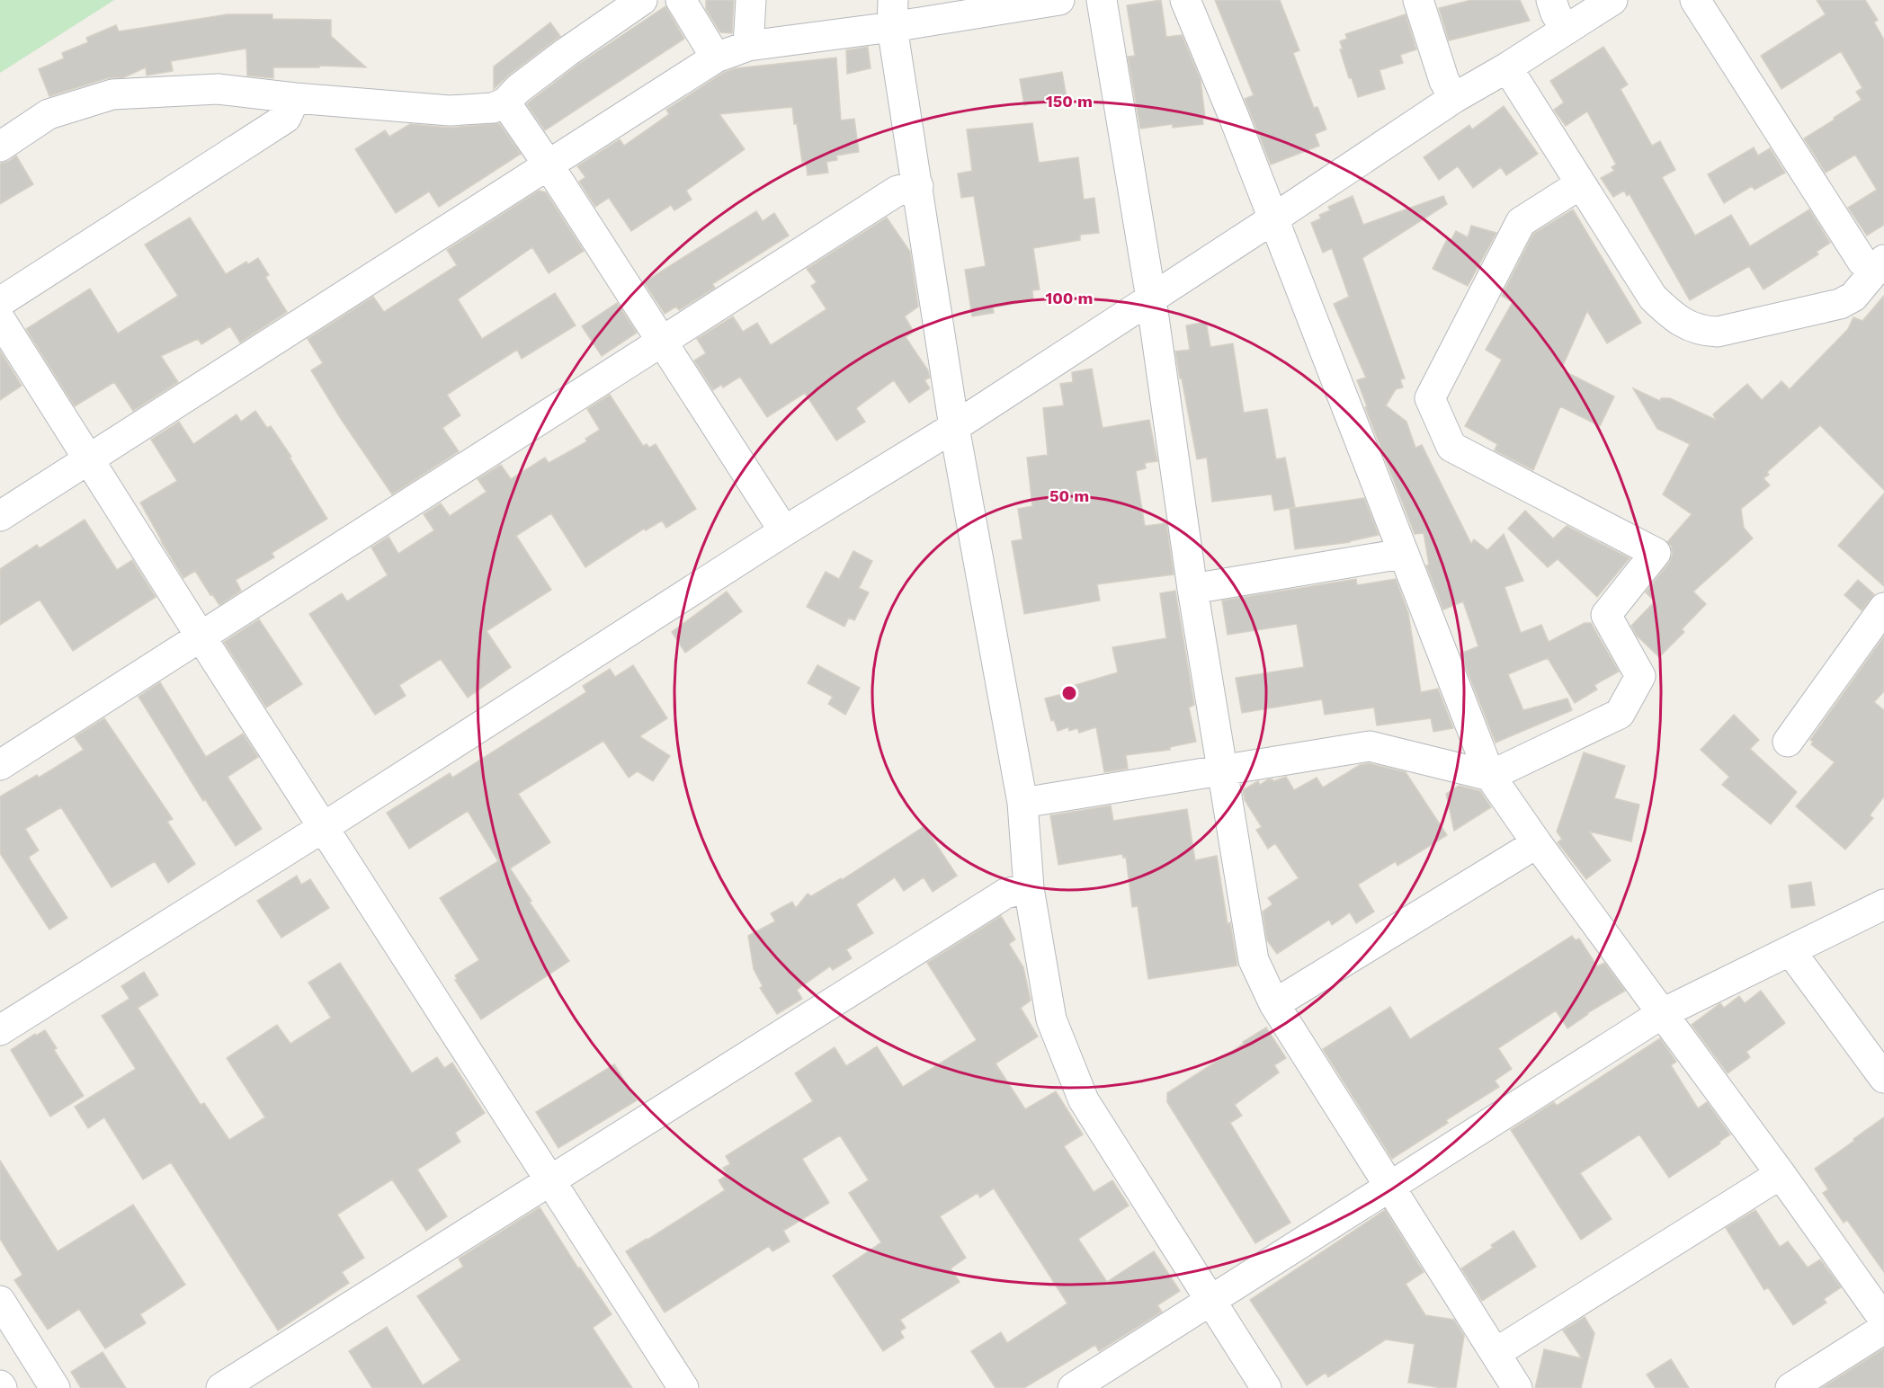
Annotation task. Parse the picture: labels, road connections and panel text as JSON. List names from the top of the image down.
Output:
{
  "rings": ["150 m", "100 m", "50 m"]
}
